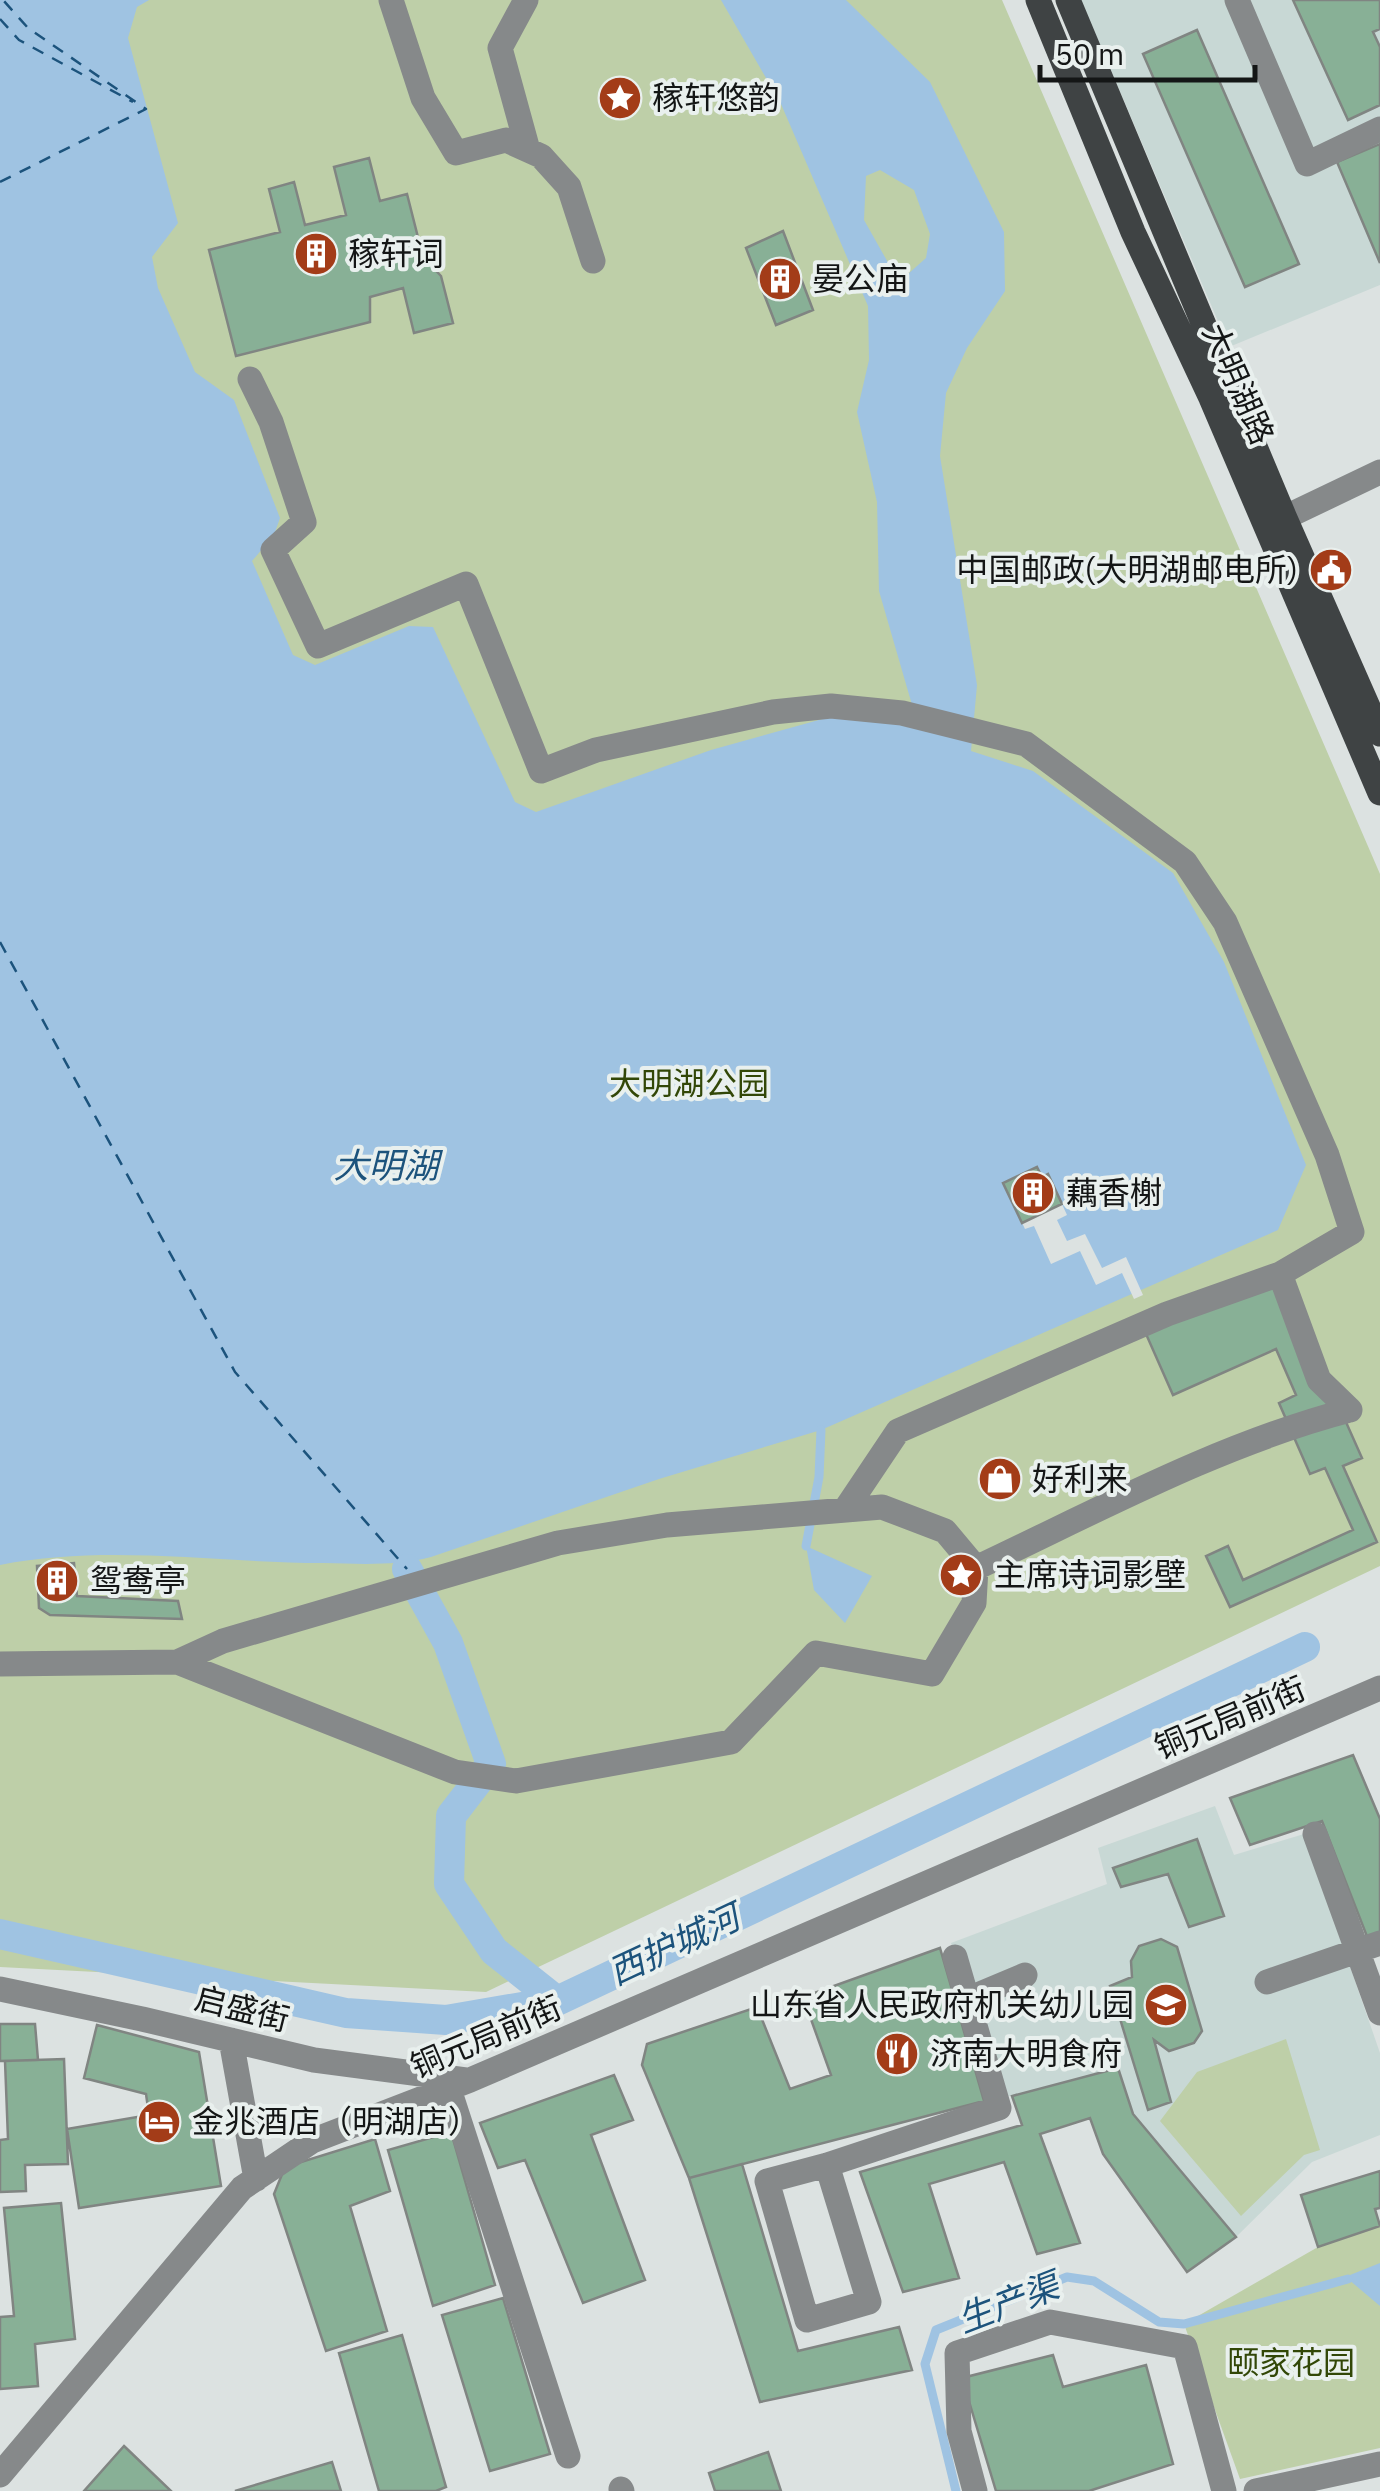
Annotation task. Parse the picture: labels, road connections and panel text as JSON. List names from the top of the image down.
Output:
{
  "streets": {
    "main road": ["大明湖路"],
    "street": ["铜元局前街", "启盛街"]
  },
  "crossings": [
    ["铜元局前街", "启盛街"]
  ],
  "water": ["大明湖", "西护城河", "生产渠"],
  "parks": ["大明湖公园", "颐家花园"],
  "places": {
    "place": ["稼轩悠韵", "主席诗词影壁"],
    "building": [
      "稼轩词",
      "晏公庙",
      "藕香榭",
      "鸳鸯亭"
    ],
    "public building": ["中国邮政(大明湖邮电所)"],
    "shop": ["好利来"],
    "school or university": ["山东省人民政府机关幼儿园"],
    "restaurant": ["济南大明食府"],
    "hotel": ["金兆酒店（明湖店）"]
  },
  "scale_bar": "50 m"
}
